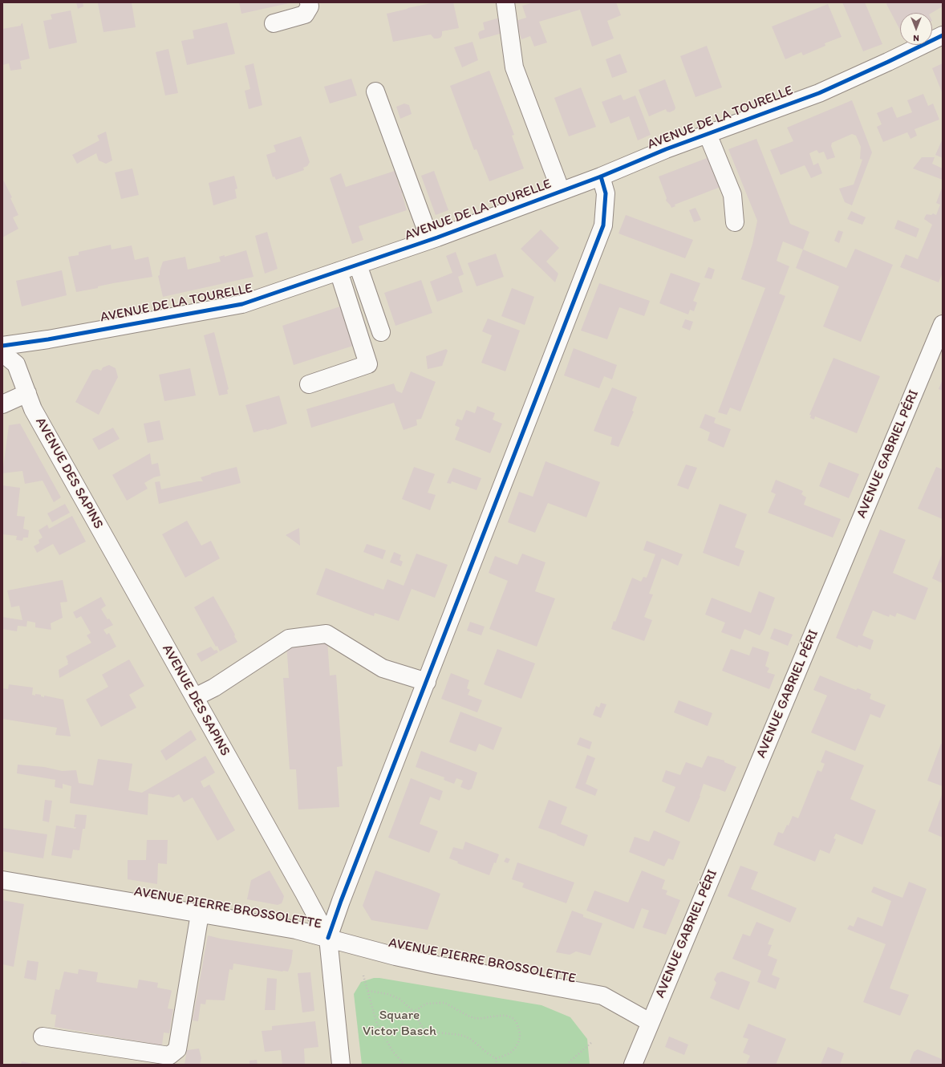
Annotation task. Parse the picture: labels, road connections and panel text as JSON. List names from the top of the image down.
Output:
{
  "streets": {
    "street": [
      "AVENUE DE LA TOURELLE",
      "AVENUE GABRIEL PÉRI",
      "AVENUE DES SAPINS",
      "AVENUE PIERRE BROSSOLETTE"
    ]
  },
  "crossings": [
    ["AVENUE GABRIEL PÉRI", "AVENUE PIERRE BROSSOLETTE"],
    ["AVENUE DES SAPINS", "AVENUE PIERRE BROSSOLETTE"]
  ],
  "parks": ["Square Victor Basch"],
  "north": "bottom"
}
